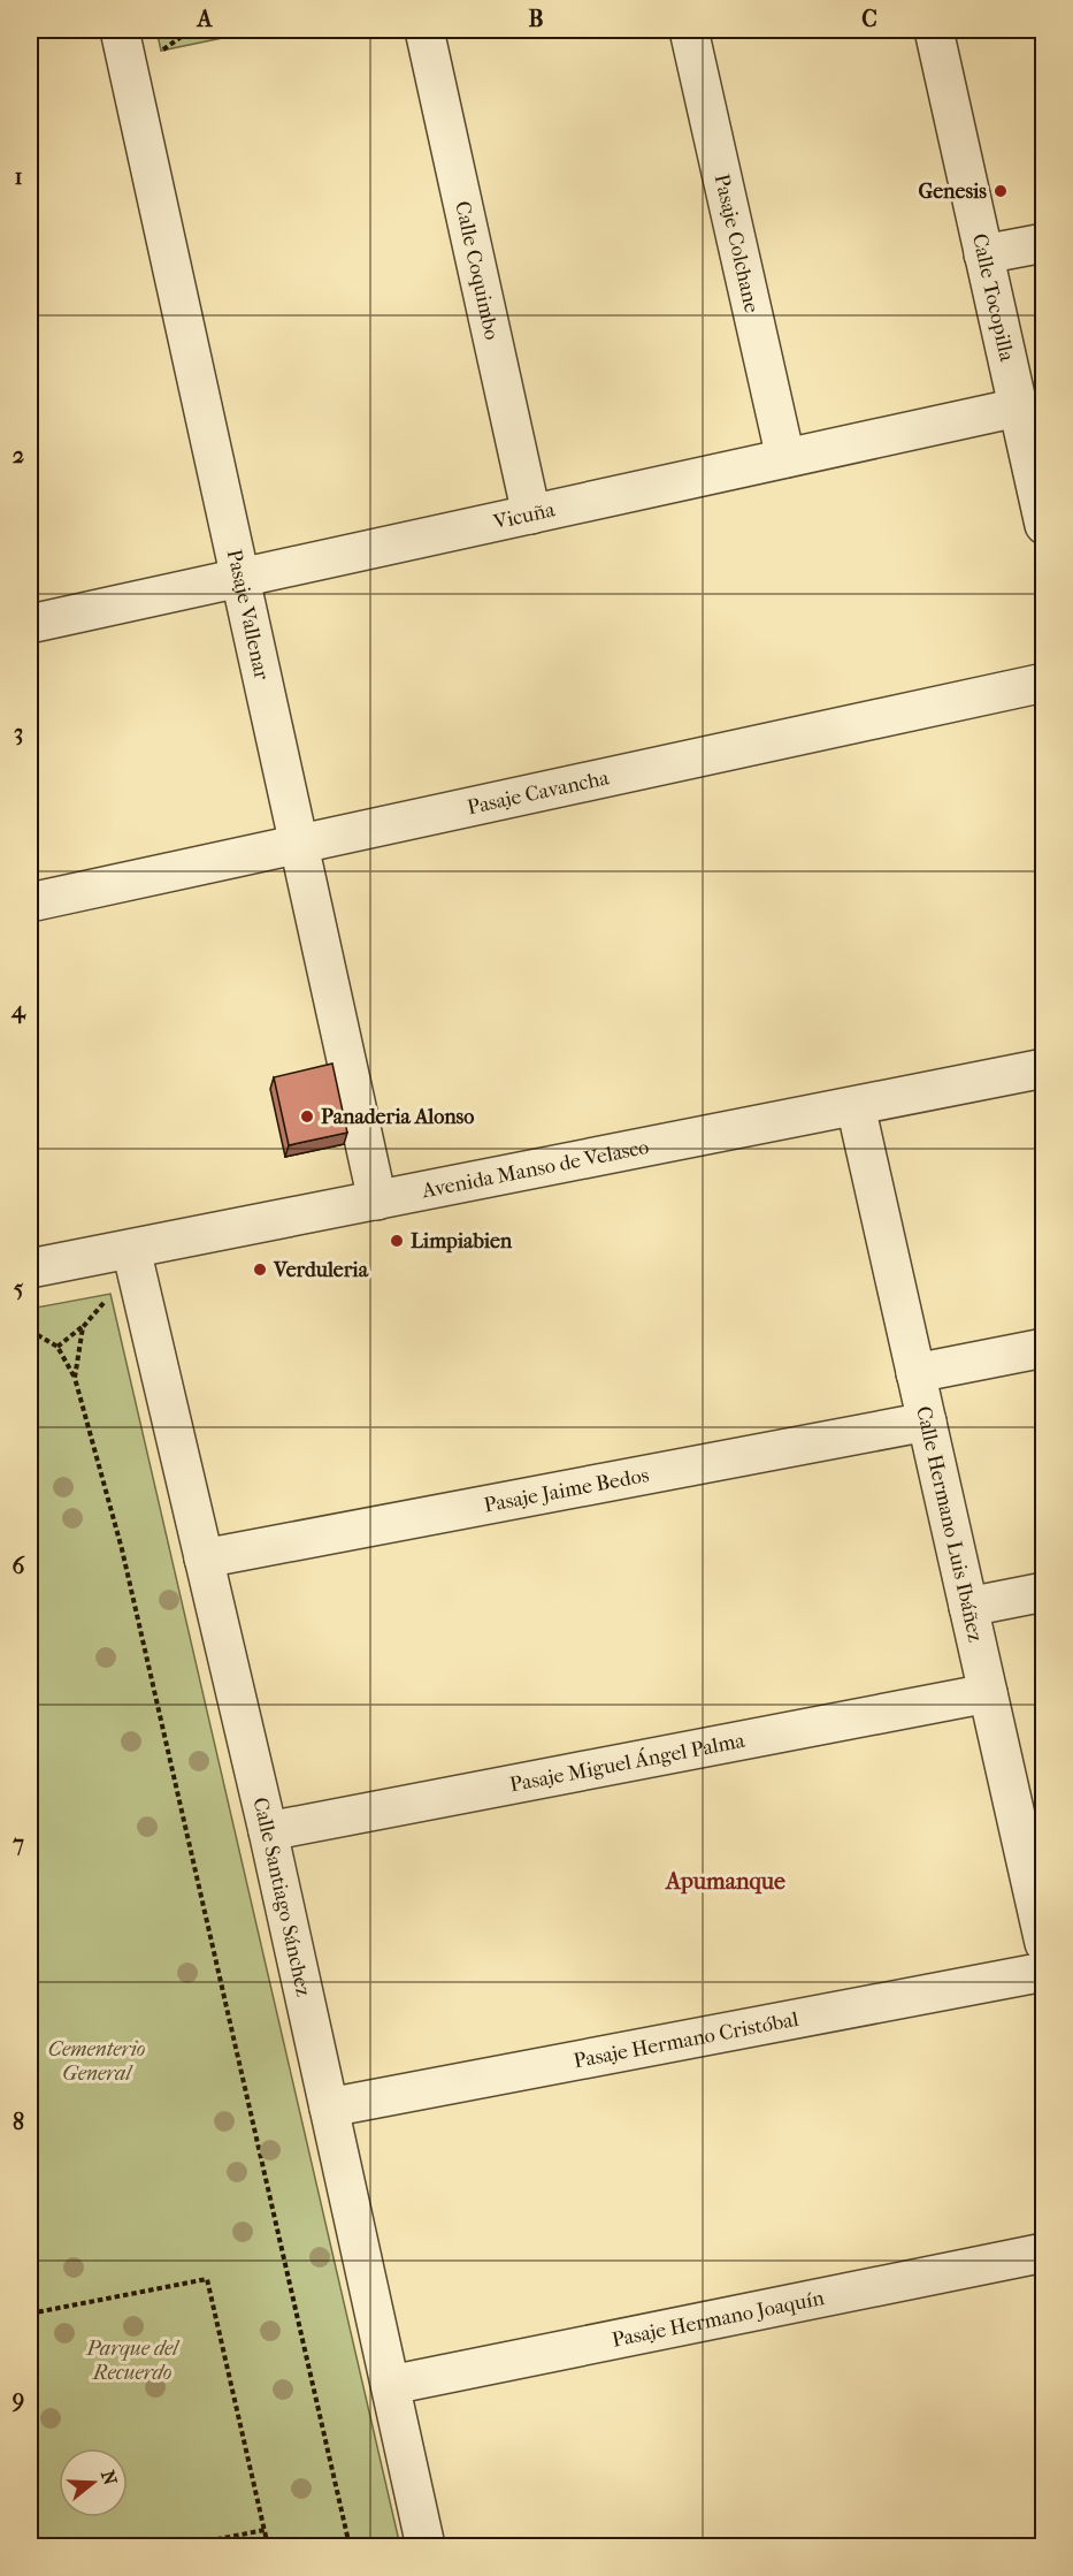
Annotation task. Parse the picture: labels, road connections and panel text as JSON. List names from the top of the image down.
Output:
{
  "streets": {
    "street": [
      "Pasaje Colchane",
      "Calle Coquimbo",
      "Calle Tocopilla",
      "Vicuña",
      "Pasaje Vallenar",
      "Pasaje Cavancha",
      "Avenida Manso de Velasco",
      "Pasaje Jaime Bedos",
      "Calle Hermano Luis Ibáñez",
      "Pasaje Miguel Ángel Palma",
      "Calle Santiago Sánchez",
      "Pasaje Hermano Cristóbal",
      "Pasaje Hermano Joaquín"
    ]
  },
  "crossings": [
    ["Pasaje Colchane", "Vicuña"],
    ["Calle Coquimbo", "Vicuña"],
    ["Calle Tocopilla", "Vicuña"],
    ["Vicuña", "Pasaje Vallenar"],
    ["Pasaje Vallenar", "Pasaje Cavancha"],
    ["Pasaje Vallenar", "Avenida Manso de Velasco"],
    ["Avenida Manso de Velasco", "Calle Hermano Luis Ibáñez"],
    ["Avenida Manso de Velasco", "Calle Santiago Sánchez"],
    ["Pasaje Jaime Bedos", "Calle Hermano Luis Ibáñez"],
    ["Pasaje Jaime Bedos", "Calle Santiago Sánchez"],
    ["Calle Hermano Luis Ibáñez", "Pasaje Miguel Ángel Palma"],
    ["Pasaje Miguel Ángel Palma", "Calle Santiago Sánchez"],
    ["Calle Santiago Sánchez", "Pasaje Hermano Cristóbal"],
    ["Calle Santiago Sánchez", "Pasaje Hermano Joaquín"]
  ],
  "districts": ["Apumanque"],
  "parks": ["Cementerio General", "Parque del Recuerdo"],
  "places": [
    "Genesis",
    "Panaderia Alonso",
    "Limpiabien",
    "Verduleria"
  ],
  "north": "right",
  "grid": {
    "columns": ["A", "B", "C"],
    "rows": [
      "1",
      "2",
      "3",
      "4",
      "5",
      "6",
      "7",
      "8",
      "9"
    ]
  }
}
